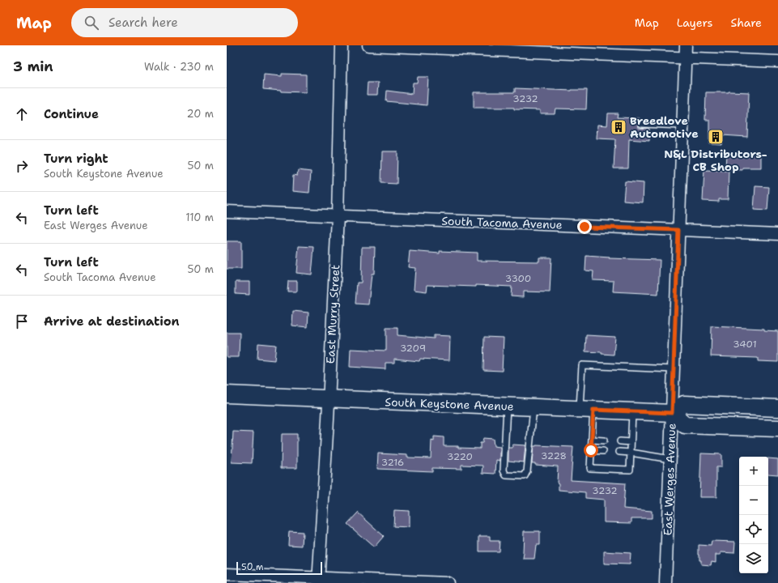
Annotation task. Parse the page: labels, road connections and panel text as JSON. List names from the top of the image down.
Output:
{
  "streets": {
    "main road": ["South Keystone Avenue"],
    "street": ["South Tacoma Avenue", "East Murry Street", "East Werges Avenue"]
  },
  "crossings": [
    ["South Tacoma Avenue", "East Murry Street"],
    ["South Tacoma Avenue", "East Werges Avenue"],
    ["East Murry Street", "South Keystone Avenue"],
    ["South Keystone Avenue", "East Werges Avenue"]
  ],
  "places": {
    "building": ["Breedlove Automotive", "N&L Distributors- CB Shop"]
  },
  "house_numbers": [
    "3232",
    "3300",
    "3401",
    "3209",
    "3228",
    "3220",
    "3216",
    "3232"
  ],
  "scale_bar": "50 m",
  "page": {
    "header": "Map",
    "search": "Search here",
    "nav": ["Map", "Layers", "Share"],
    "heading": ["3 min", "Walk · 230 m"],
    "list": [
      ["Continue", "20 m"],
      ["Turn right", "South Keystone Avenue", "50 m"],
      ["Turn left", "East Werges Avenue", "110 m"],
      ["Turn left", "South Tacoma Avenue", "50 m"],
      "Arrive at destination"
    ],
    "map_buttons": ["+", "−"],
    "scale": "50 m"
  }
}
